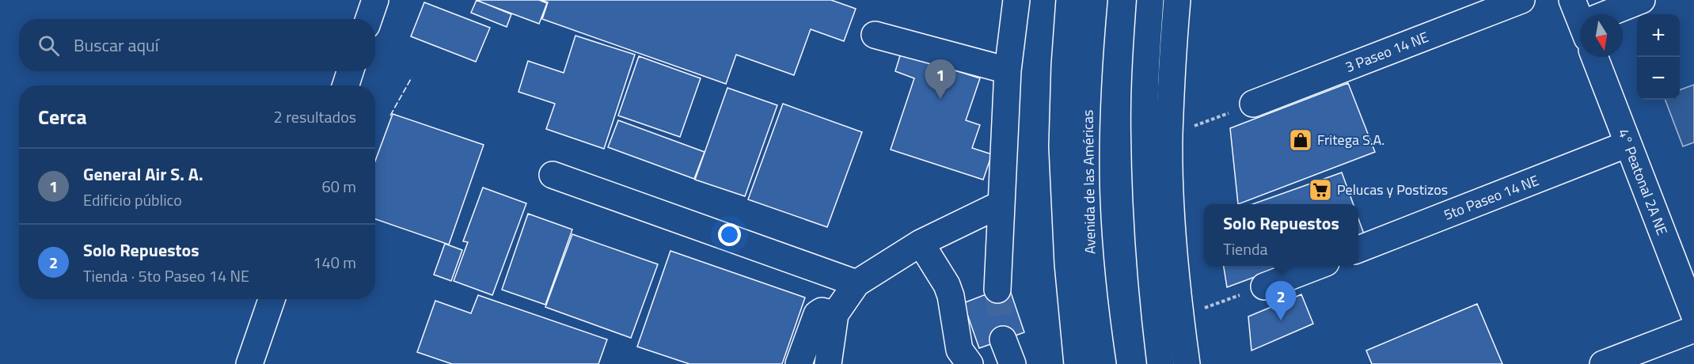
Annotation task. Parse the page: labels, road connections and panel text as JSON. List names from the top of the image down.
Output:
{
  "streets": {
    "street": [
      "3 Paseo 14 NE",
      "Avenida de las Américas",
      "4° Peatonal 2A NE",
      "5to Paseo 14 NE"
    ]
  },
  "crossings": [
    ["4° Peatonal 2A NE", "5to Paseo 14 NE"]
  ],
  "places": {
    "shop": ["Fritega S.A."],
    "supermarket": ["Pelucas y Postizos"]
  },
  "north": "bottom",
  "page": {
    "map_buttons": ["+", "−"],
    "search": "Buscar aquí",
    "pins": ["1", "2"],
    "heading": ["Cerca", "2 resultados"],
    "list": [
      {
        "mark": "1",
        "name": "General Air S. A.",
        "note": "Edificio público",
        "value": "60 m"
      },
      {
        "mark": "2",
        "name": "Solo Repuestos",
        "note": "Tienda · 5to Paseo 14 NE",
        "value": "140 m"
      }
    ],
    "popup": ["Solo Repuestos", "Tienda"]
  }
}
